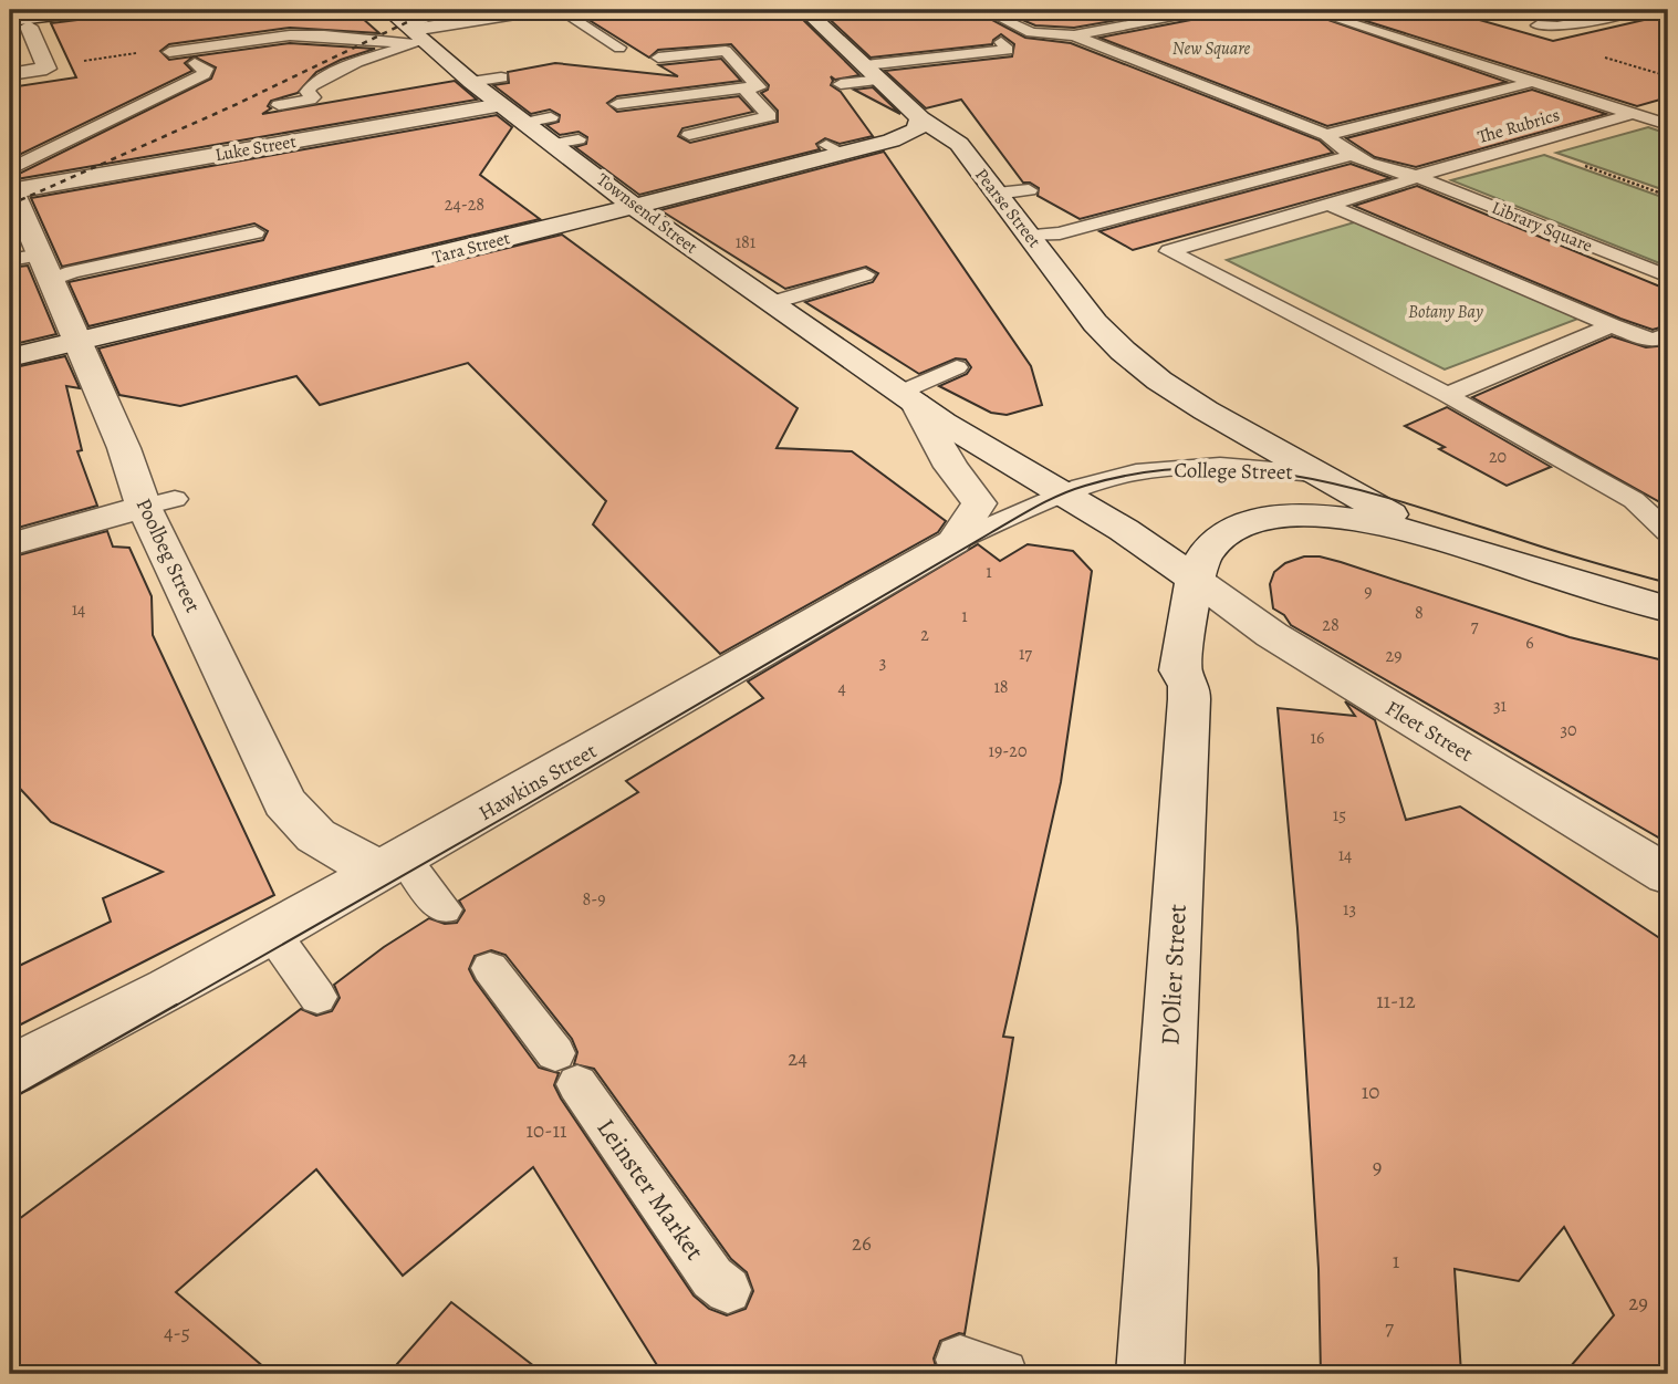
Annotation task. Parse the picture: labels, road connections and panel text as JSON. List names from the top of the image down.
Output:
{
  "streets": {
    "street": [
      "Luke Street",
      "Pearse Street",
      "Townsend Street",
      "Tara Street",
      "College Street",
      "Poolbeg Street",
      "Fleet Street",
      "Hawkins Street",
      "D'Olier Street"
    ],
    "lane": ["The Rubrics", "Library Square", "Leinster Market"]
  },
  "crossings": [
    ["The Rubrics", "Library Square"],
    ["Luke Street", "Townsend Street"],
    ["Luke Street", "Poolbeg Street"],
    ["Pearse Street", "Tara Street"],
    ["Pearse Street", "College Street"],
    ["Townsend Street", "Tara Street"],
    ["Townsend Street", "College Street"],
    ["Townsend Street", "Fleet Street"],
    ["Townsend Street", "Hawkins Street"],
    ["Townsend Street", "D'Olier Street"],
    ["Tara Street", "Poolbeg Street"],
    ["College Street", "Fleet Street"],
    ["College Street", "Hawkins Street"],
    ["College Street", "D'Olier Street"],
    ["Poolbeg Street", "Hawkins Street"],
    ["Fleet Street", "D'Olier Street"]
  ],
  "parks": ["New Square", "Botany Bay"],
  "house_numbers": [
    "24-28",
    "181",
    "20",
    "1",
    "9",
    "14",
    "8",
    "1",
    "28",
    "7",
    "2",
    "6",
    "17",
    "29",
    "3",
    "18",
    "4",
    "31",
    "30",
    "16",
    "19-20",
    "15",
    "14",
    "8-9",
    "13",
    "11-12",
    "24",
    "10",
    "10-11",
    "9",
    "26",
    "1",
    "29",
    "7",
    "4-5"
  ]
}
